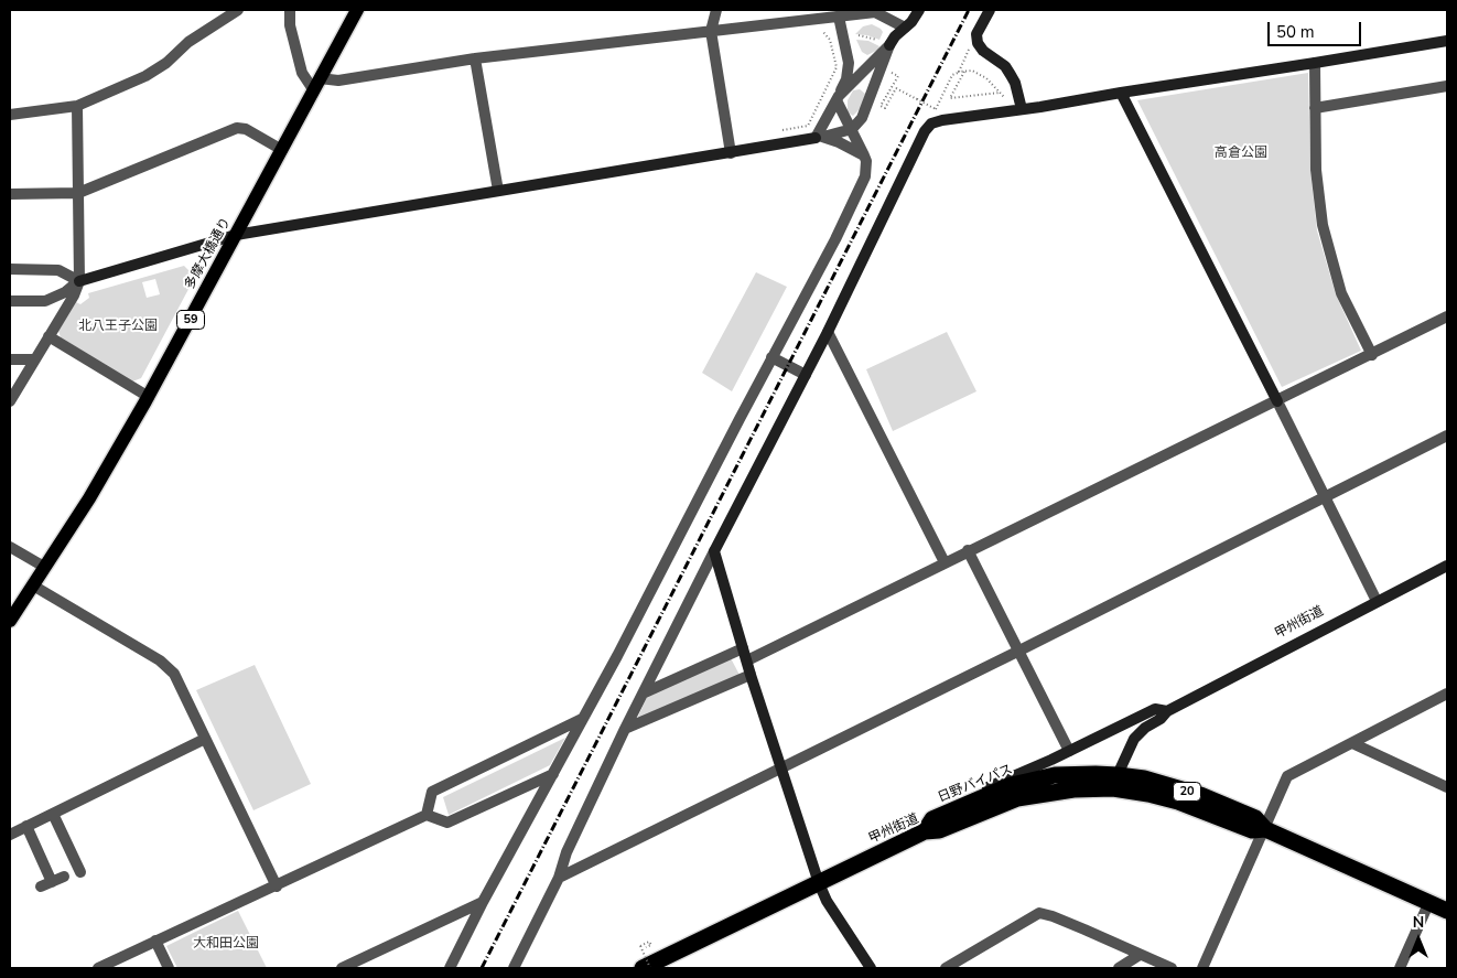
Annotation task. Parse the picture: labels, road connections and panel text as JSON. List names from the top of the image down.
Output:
{
  "streets": {
    "highway": ["甲州街道", "日野バイパス", "20"],
    "main road": ["多摩大橋通り", "59"]
  },
  "crossings": [
    ["甲州街道", "日野バイパス"]
  ],
  "parks": ["高倉公園", "北八王子公園", "大和田公園"],
  "scale_bar": "50 m",
  "north": "top"
}
